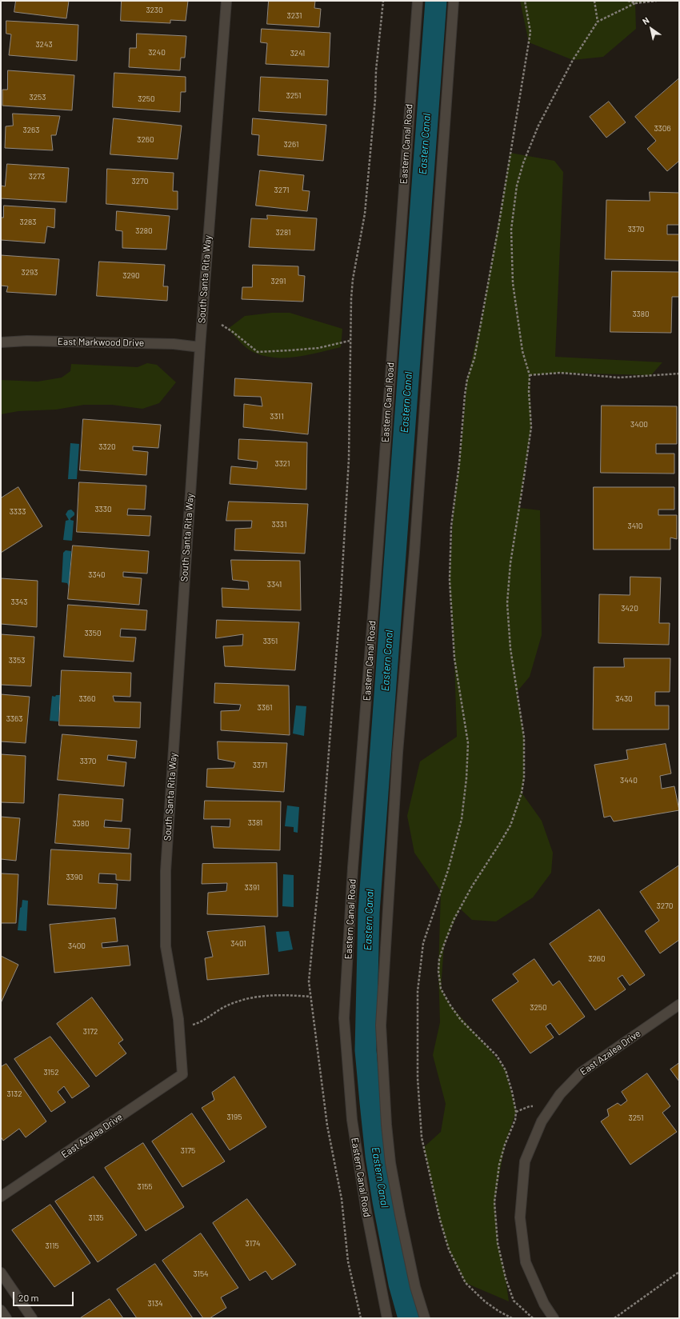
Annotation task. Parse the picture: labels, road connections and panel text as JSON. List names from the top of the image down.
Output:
{
  "streets": {
    "street": [
      "Eastern Canal Road",
      "South Santa Rita Way",
      "East Markwood Drive",
      "East Azalea Drive"
    ]
  },
  "crossings": [
    ["South Santa Rita Way", "East Markwood Drive"],
    ["South Santa Rita Way", "East Azalea Drive"]
  ],
  "water": ["Eastern Canal"],
  "house_numbers": [
    "3230",
    "3231",
    "3243",
    "3240",
    "3241",
    "3251",
    "3253",
    "3250",
    "3306",
    "3263",
    "3260",
    "3261",
    "3273",
    "3270",
    "3271",
    "3283",
    "3370",
    "3280",
    "3281",
    "3293",
    "3290",
    "3291",
    "3380",
    "3311",
    "3400",
    "3320",
    "3321",
    "3330",
    "3333",
    "3331",
    "3410",
    "3340",
    "3341",
    "3343",
    "3420",
    "3350",
    "3351",
    "3353",
    "3360",
    "3430",
    "3361",
    "3363",
    "3370",
    "3371",
    "3440",
    "3381",
    "3380",
    "3390",
    "3391",
    "3270",
    "3401",
    "3400",
    "3260",
    "3250",
    "3172",
    "3152",
    "3132",
    "3195",
    "3251",
    "3175",
    "3155",
    "3135",
    "3174",
    "3115",
    "3154",
    "3134"
  ],
  "scale_bar": "20 m",
  "north": "top left"
}
